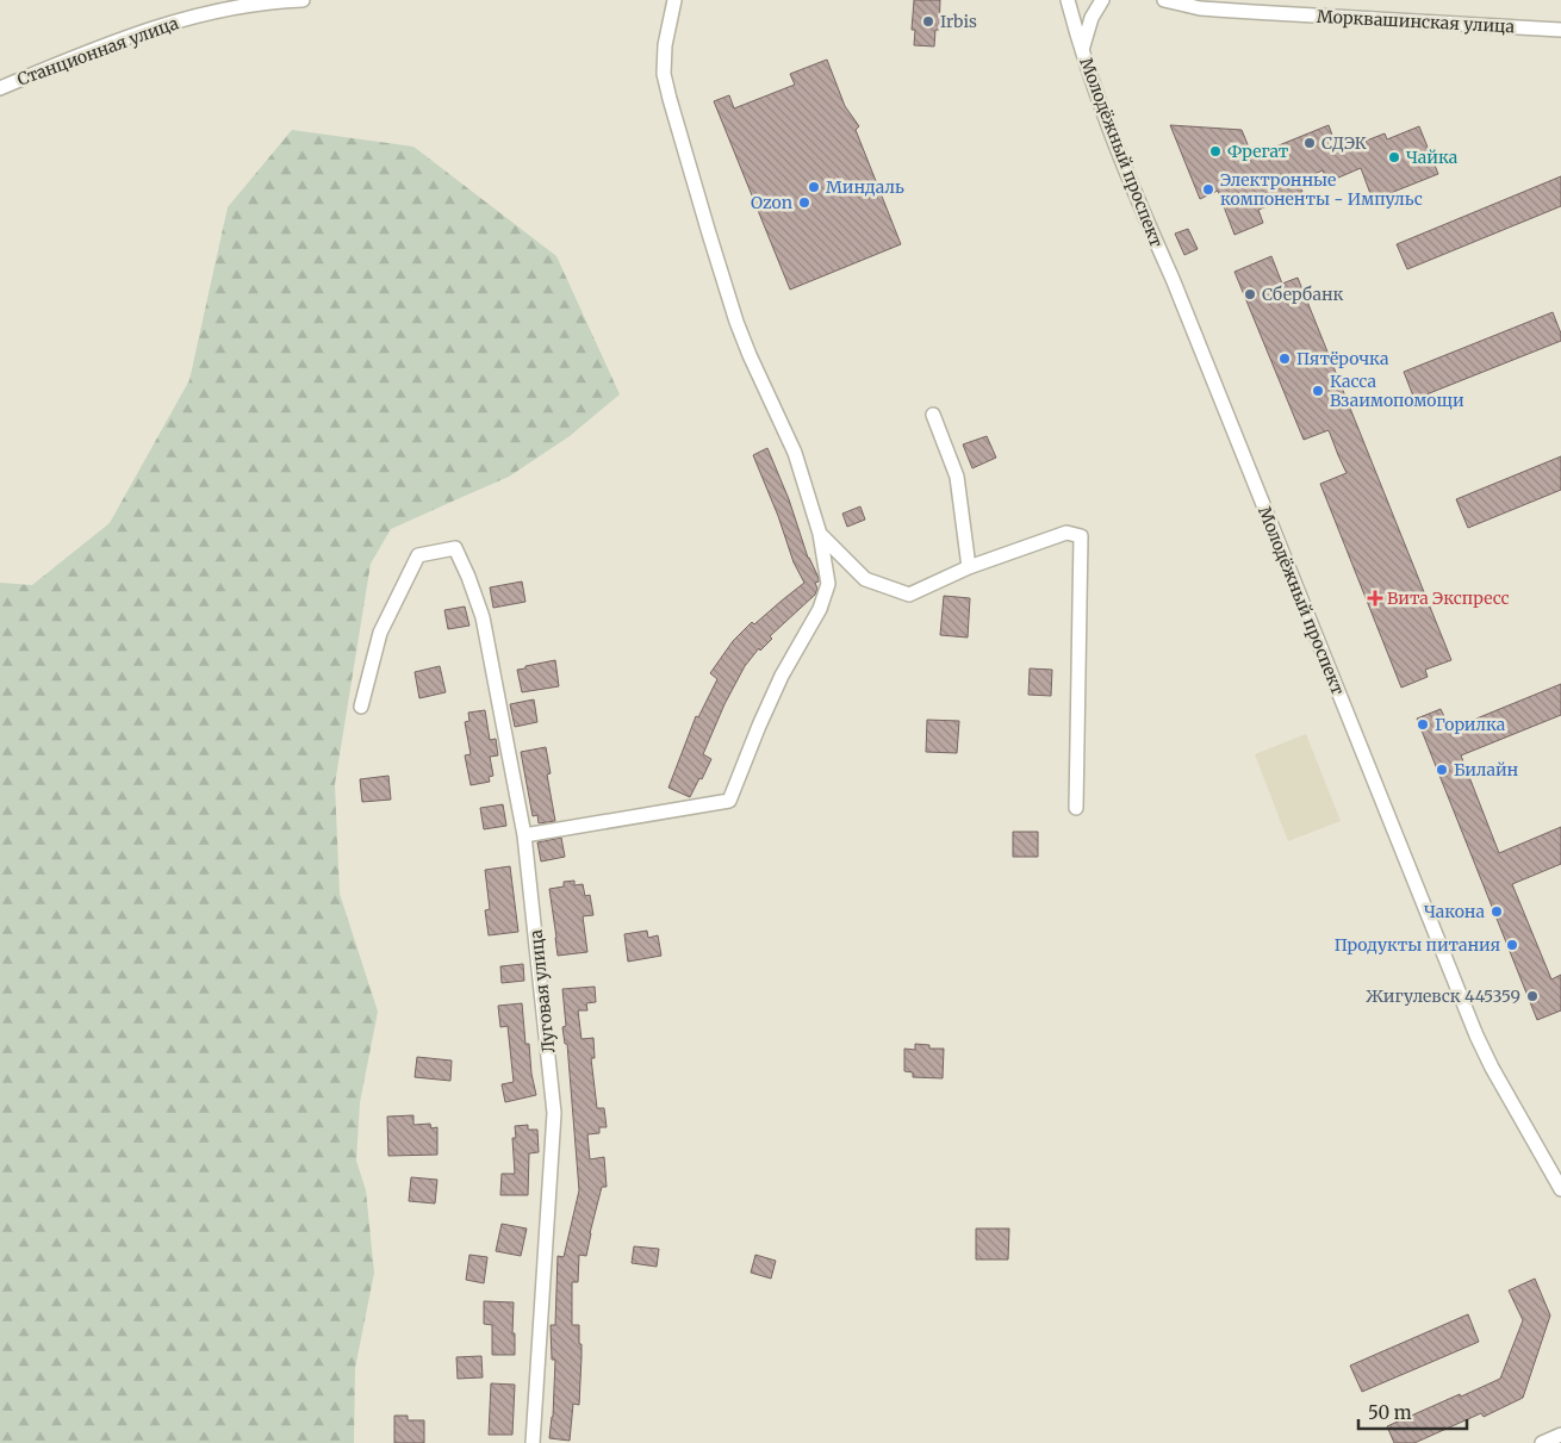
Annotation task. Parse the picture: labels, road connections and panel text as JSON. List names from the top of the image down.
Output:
{
  "streets": {
    "street": [
      "Морквашинская улица",
      "Станционная улица",
      "Молодёжный проспект",
      "Луговая улица"
    ]
  },
  "places": {
    "other": [
      "Irbis",
      "СДЭК",
      "Фрегат",
      "Чайка",
      "Миндаль",
      "Электронные компоненты - Импульс",
      "Ozon",
      "Сбербанк",
      "Пятёрочка",
      "Касса Взаимопомощи",
      "Горилка",
      "Билайн",
      "Чакона",
      "Продукты питания",
      "Жигулевск 445359"
    ],
    "health": ["Вита Экспресс"]
  },
  "scale_bar": "50 m"
}
